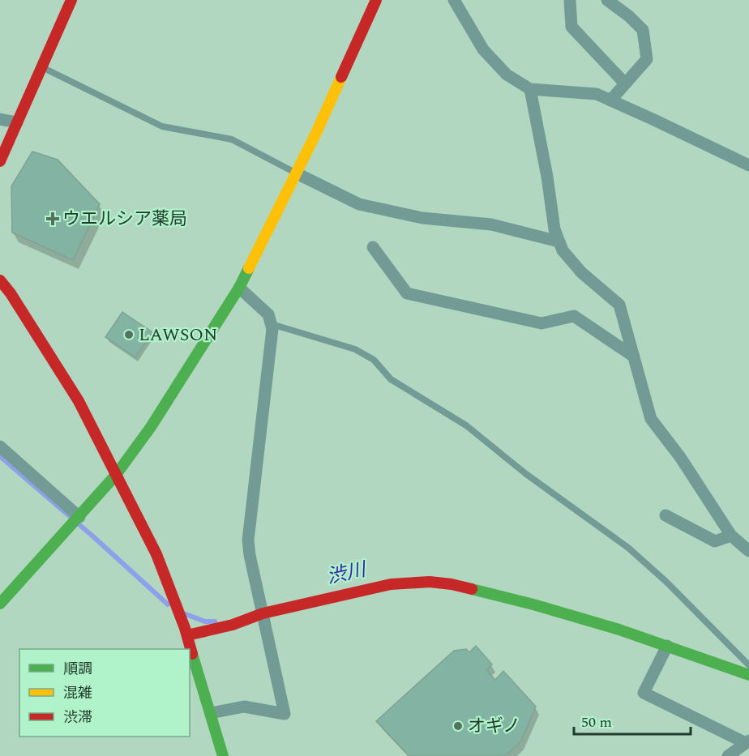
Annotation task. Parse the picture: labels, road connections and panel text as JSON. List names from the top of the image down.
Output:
{
  "water": ["渋川"],
  "places": {
    "health": ["ウエルシア薬局"],
    "other": ["LAWSON", "オギノ"]
  },
  "legend": ["順調", "混雑", "渋滞"],
  "scale_bar": "50 m"
}
